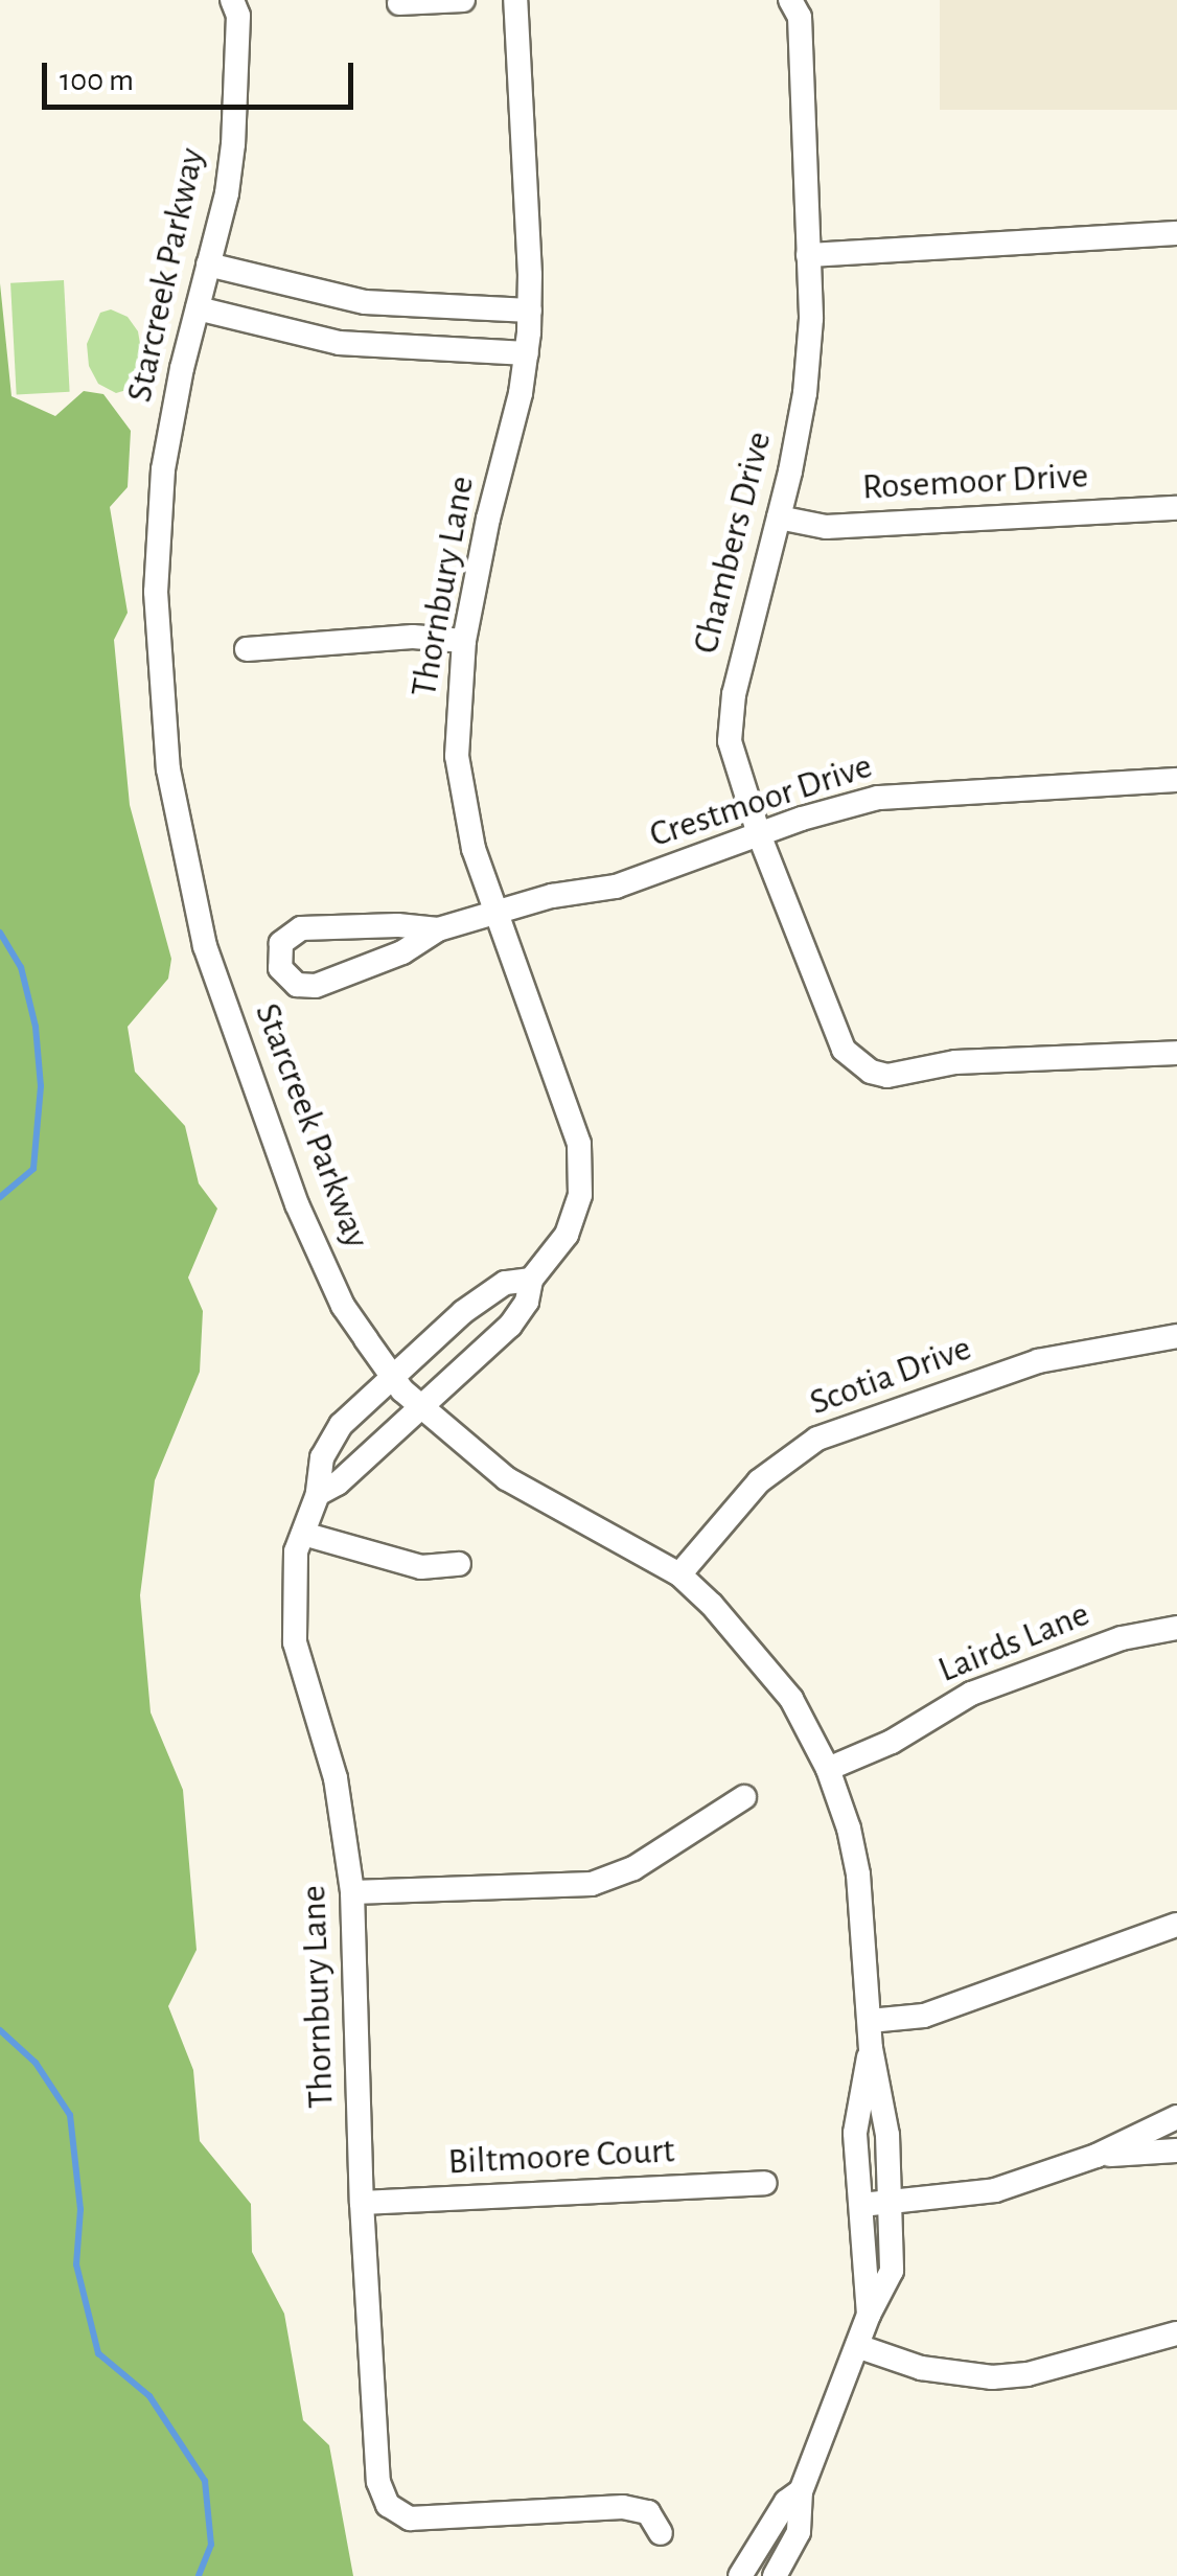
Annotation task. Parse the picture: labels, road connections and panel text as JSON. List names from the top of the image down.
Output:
{
  "streets": {
    "street": [
      "Starcreek Parkway",
      "Rosemoor Drive",
      "Chambers Drive",
      "Thornbury Lane",
      "Crestmoor Drive",
      "Scotia Drive",
      "Lairds Lane",
      "Biltmoore Court"
    ]
  },
  "crossings": [
    ["Starcreek Parkway", "Thornbury Lane"],
    ["Starcreek Parkway", "Scotia Drive"],
    ["Starcreek Parkway", "Lairds Lane"],
    ["Rosemoor Drive", "Chambers Drive"],
    ["Chambers Drive", "Crestmoor Drive"],
    ["Thornbury Lane", "Crestmoor Drive"],
    ["Thornbury Lane", "Biltmoore Court"]
  ],
  "scale_bar": "100 m"
}
